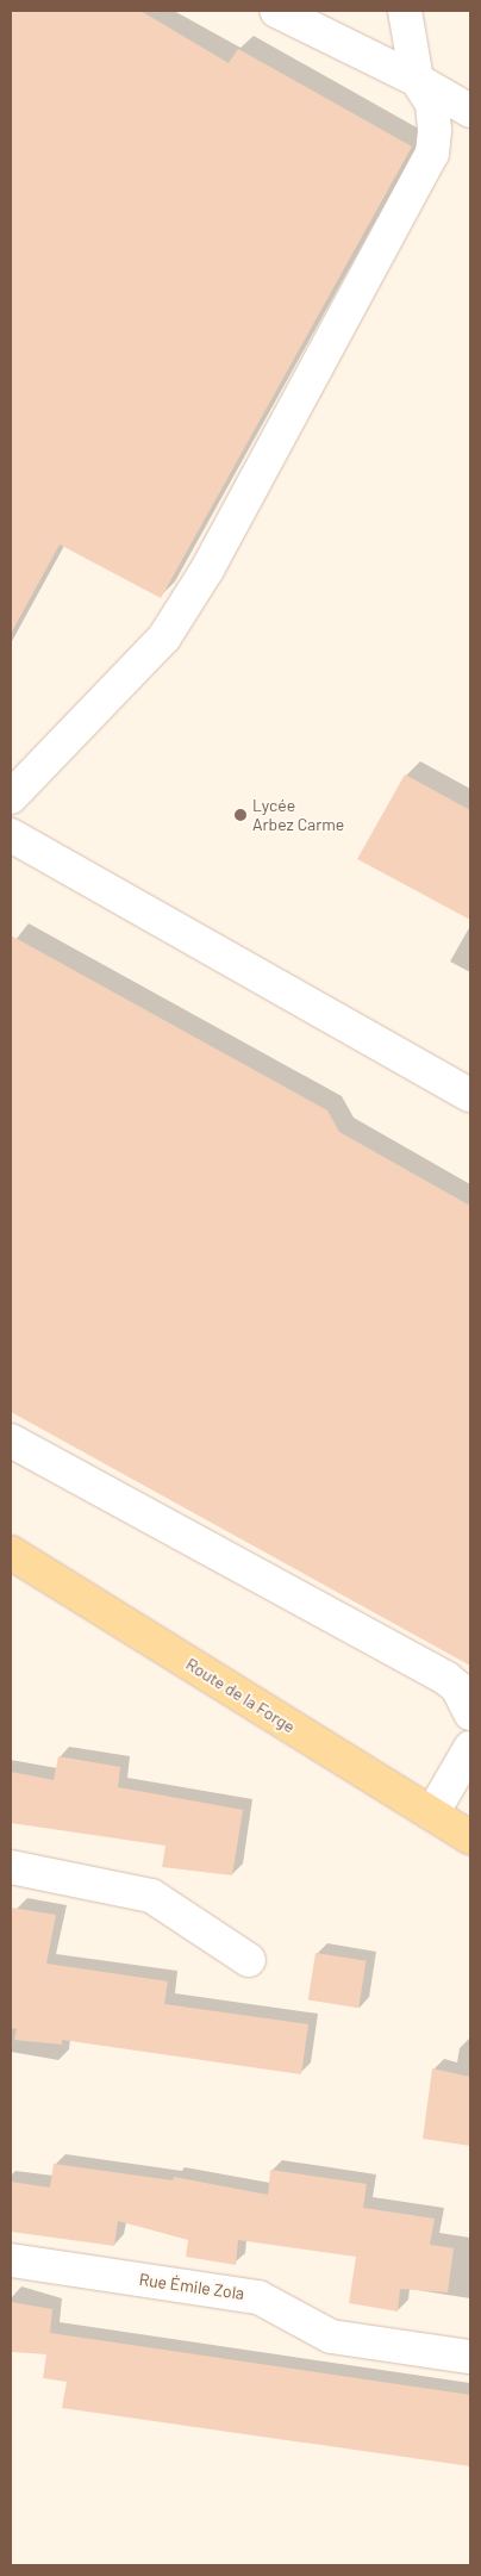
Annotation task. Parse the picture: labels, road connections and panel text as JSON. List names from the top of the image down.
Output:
{
  "streets": {
    "main road": ["Route de la Forge"],
    "street": ["Rue Émile Zola"]
  },
  "places": ["Lycée Arbez Carme"]
}
